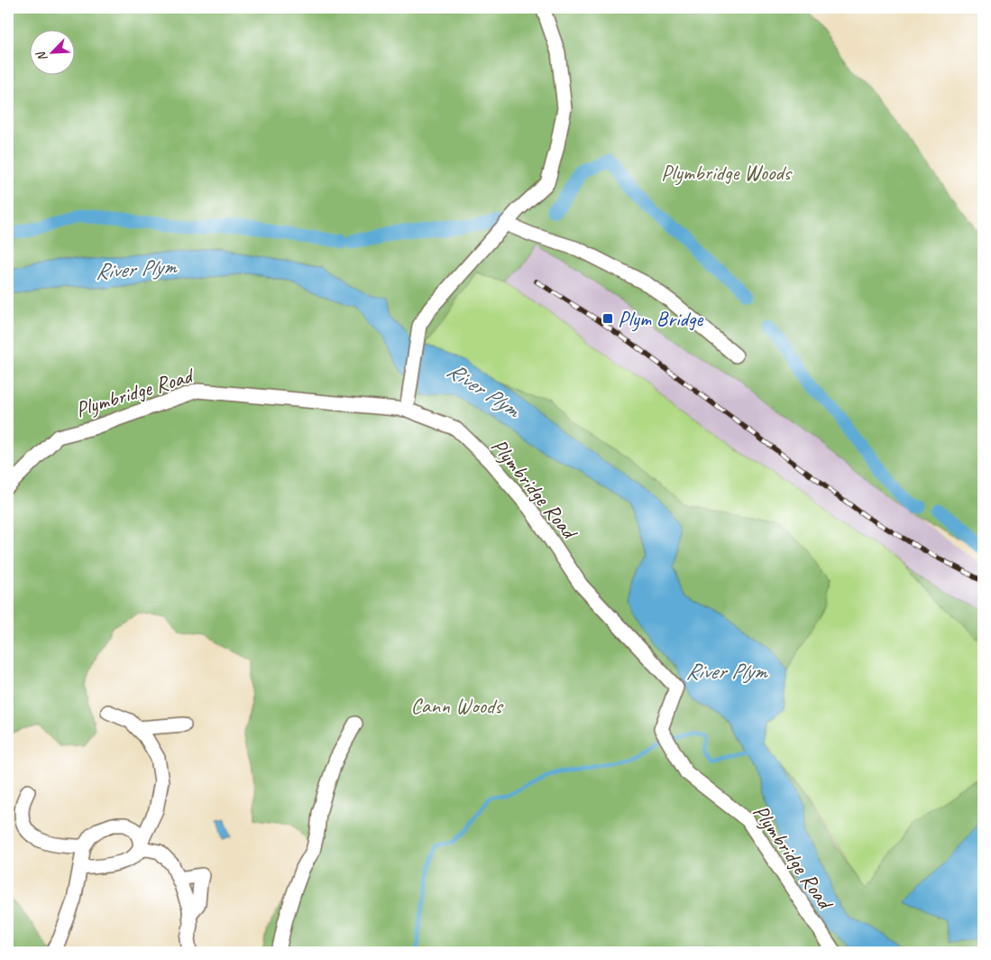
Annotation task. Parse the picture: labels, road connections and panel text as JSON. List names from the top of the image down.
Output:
{
  "streets": {
    "street": ["Plymbridge Road"]
  },
  "water": ["River Plym"],
  "parks": ["Plymbridge Woods", "Cann Woods"],
  "places": {
    "transit": ["Plym Bridge"]
  },
  "north": "bottom left"
}
